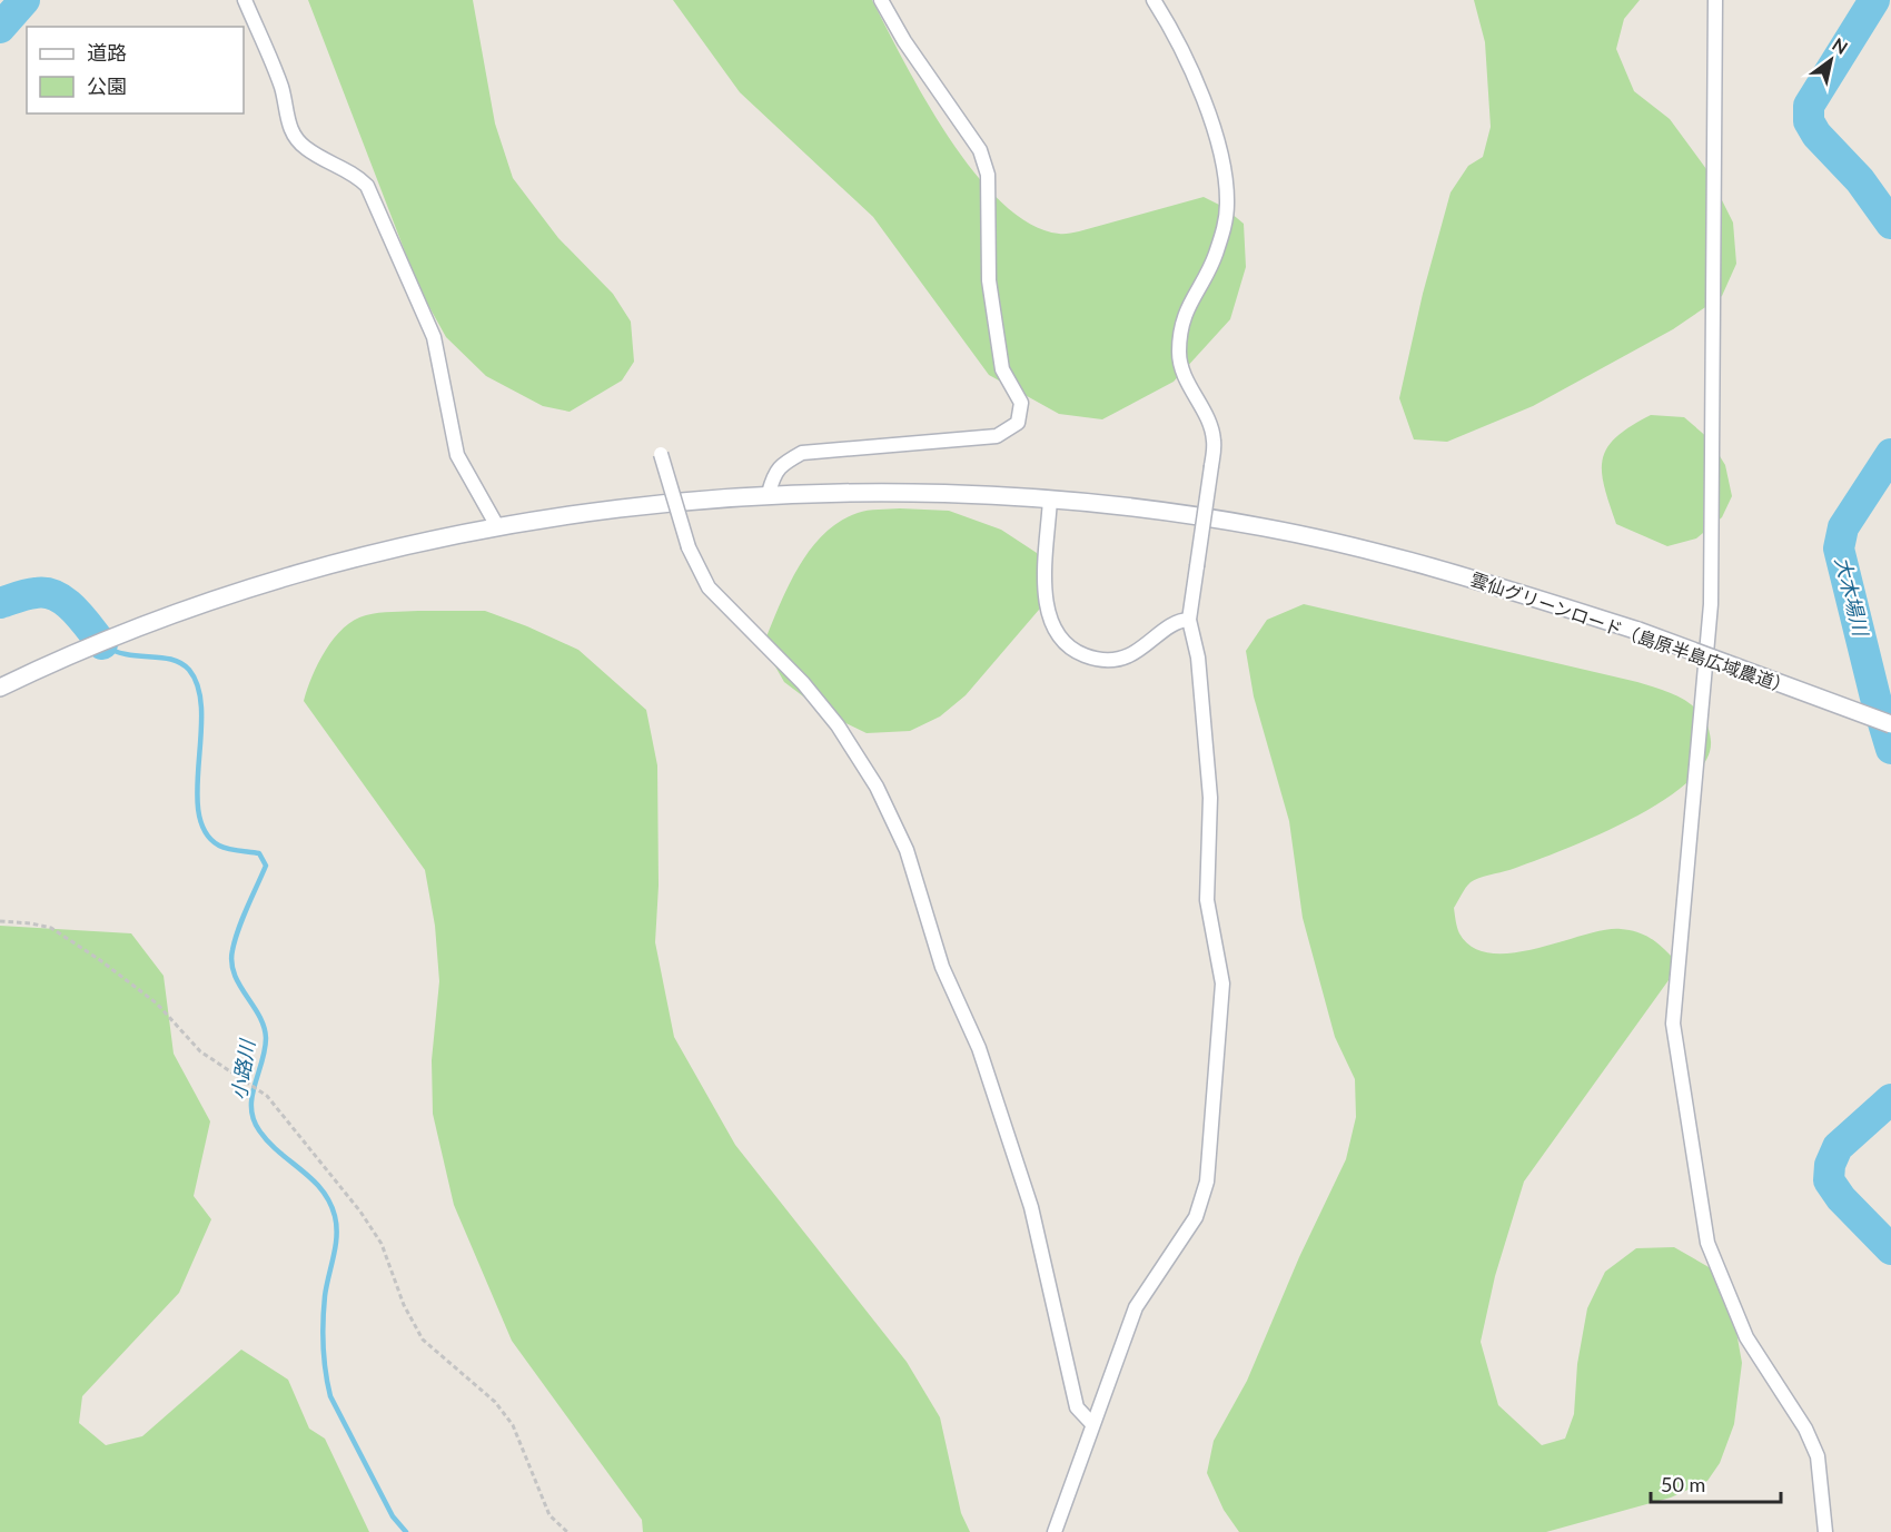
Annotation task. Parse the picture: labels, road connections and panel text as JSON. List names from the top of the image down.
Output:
{
  "streets": {
    "street": ["雲仙グリーンロード（島原半島広域農道）"]
  },
  "water": ["大木場川", "小路川"],
  "legend": ["道路", "公園"],
  "scale_bar": "50 m",
  "north": "top right"
}
